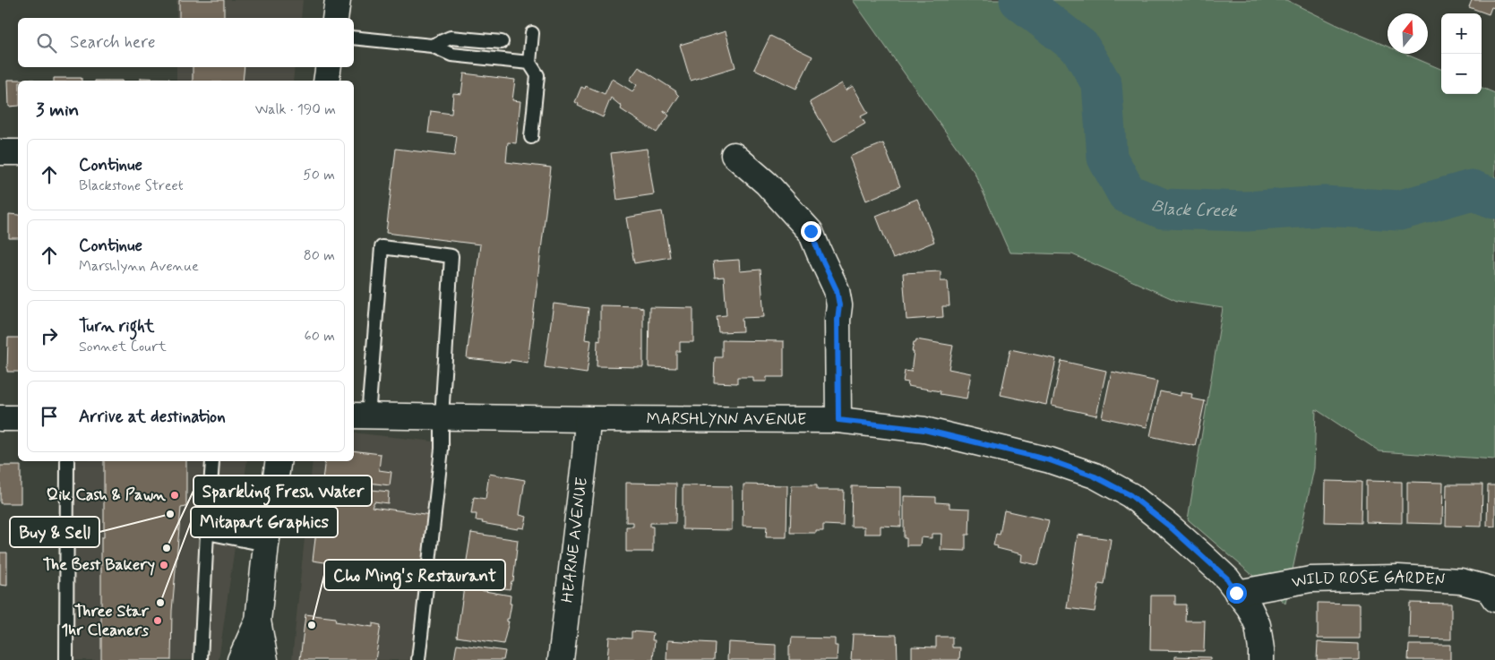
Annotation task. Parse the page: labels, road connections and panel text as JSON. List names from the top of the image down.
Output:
{
  "streets": {
    "street": ["MARSHLYNN AVENUE", "HEARNE AVENUE", "WILD ROSE GARDEN"]
  },
  "crossings": [
    ["MARSHLYNN AVENUE", "HEARNE AVENUE"],
    ["MARSHLYNN AVENUE", "WILD ROSE GARDEN"]
  ],
  "water": ["Black Creek"],
  "places": [
    "Qik Cash & Pawn",
    "Buy & Sell",
    "Sparkling Fresh Water",
    "The Best Bakery",
    "Mitapart Graphics",
    "Three Star 1hr Cleaners",
    "Cho Ming's Restaurant"
  ],
  "north": "top",
  "page": {
    "map_buttons": ["+", "−"],
    "search": "Search here",
    "heading": ["3 min", "Walk · 190 m"],
    "list": [
      ["Continue", "Blackstone Street", "50 m"],
      ["Continue", "Marshlynn Avenue", "80 m"],
      ["Turn right", "Sonnet Court", "60 m"],
      "Arrive at destination"
    ]
  }
}
